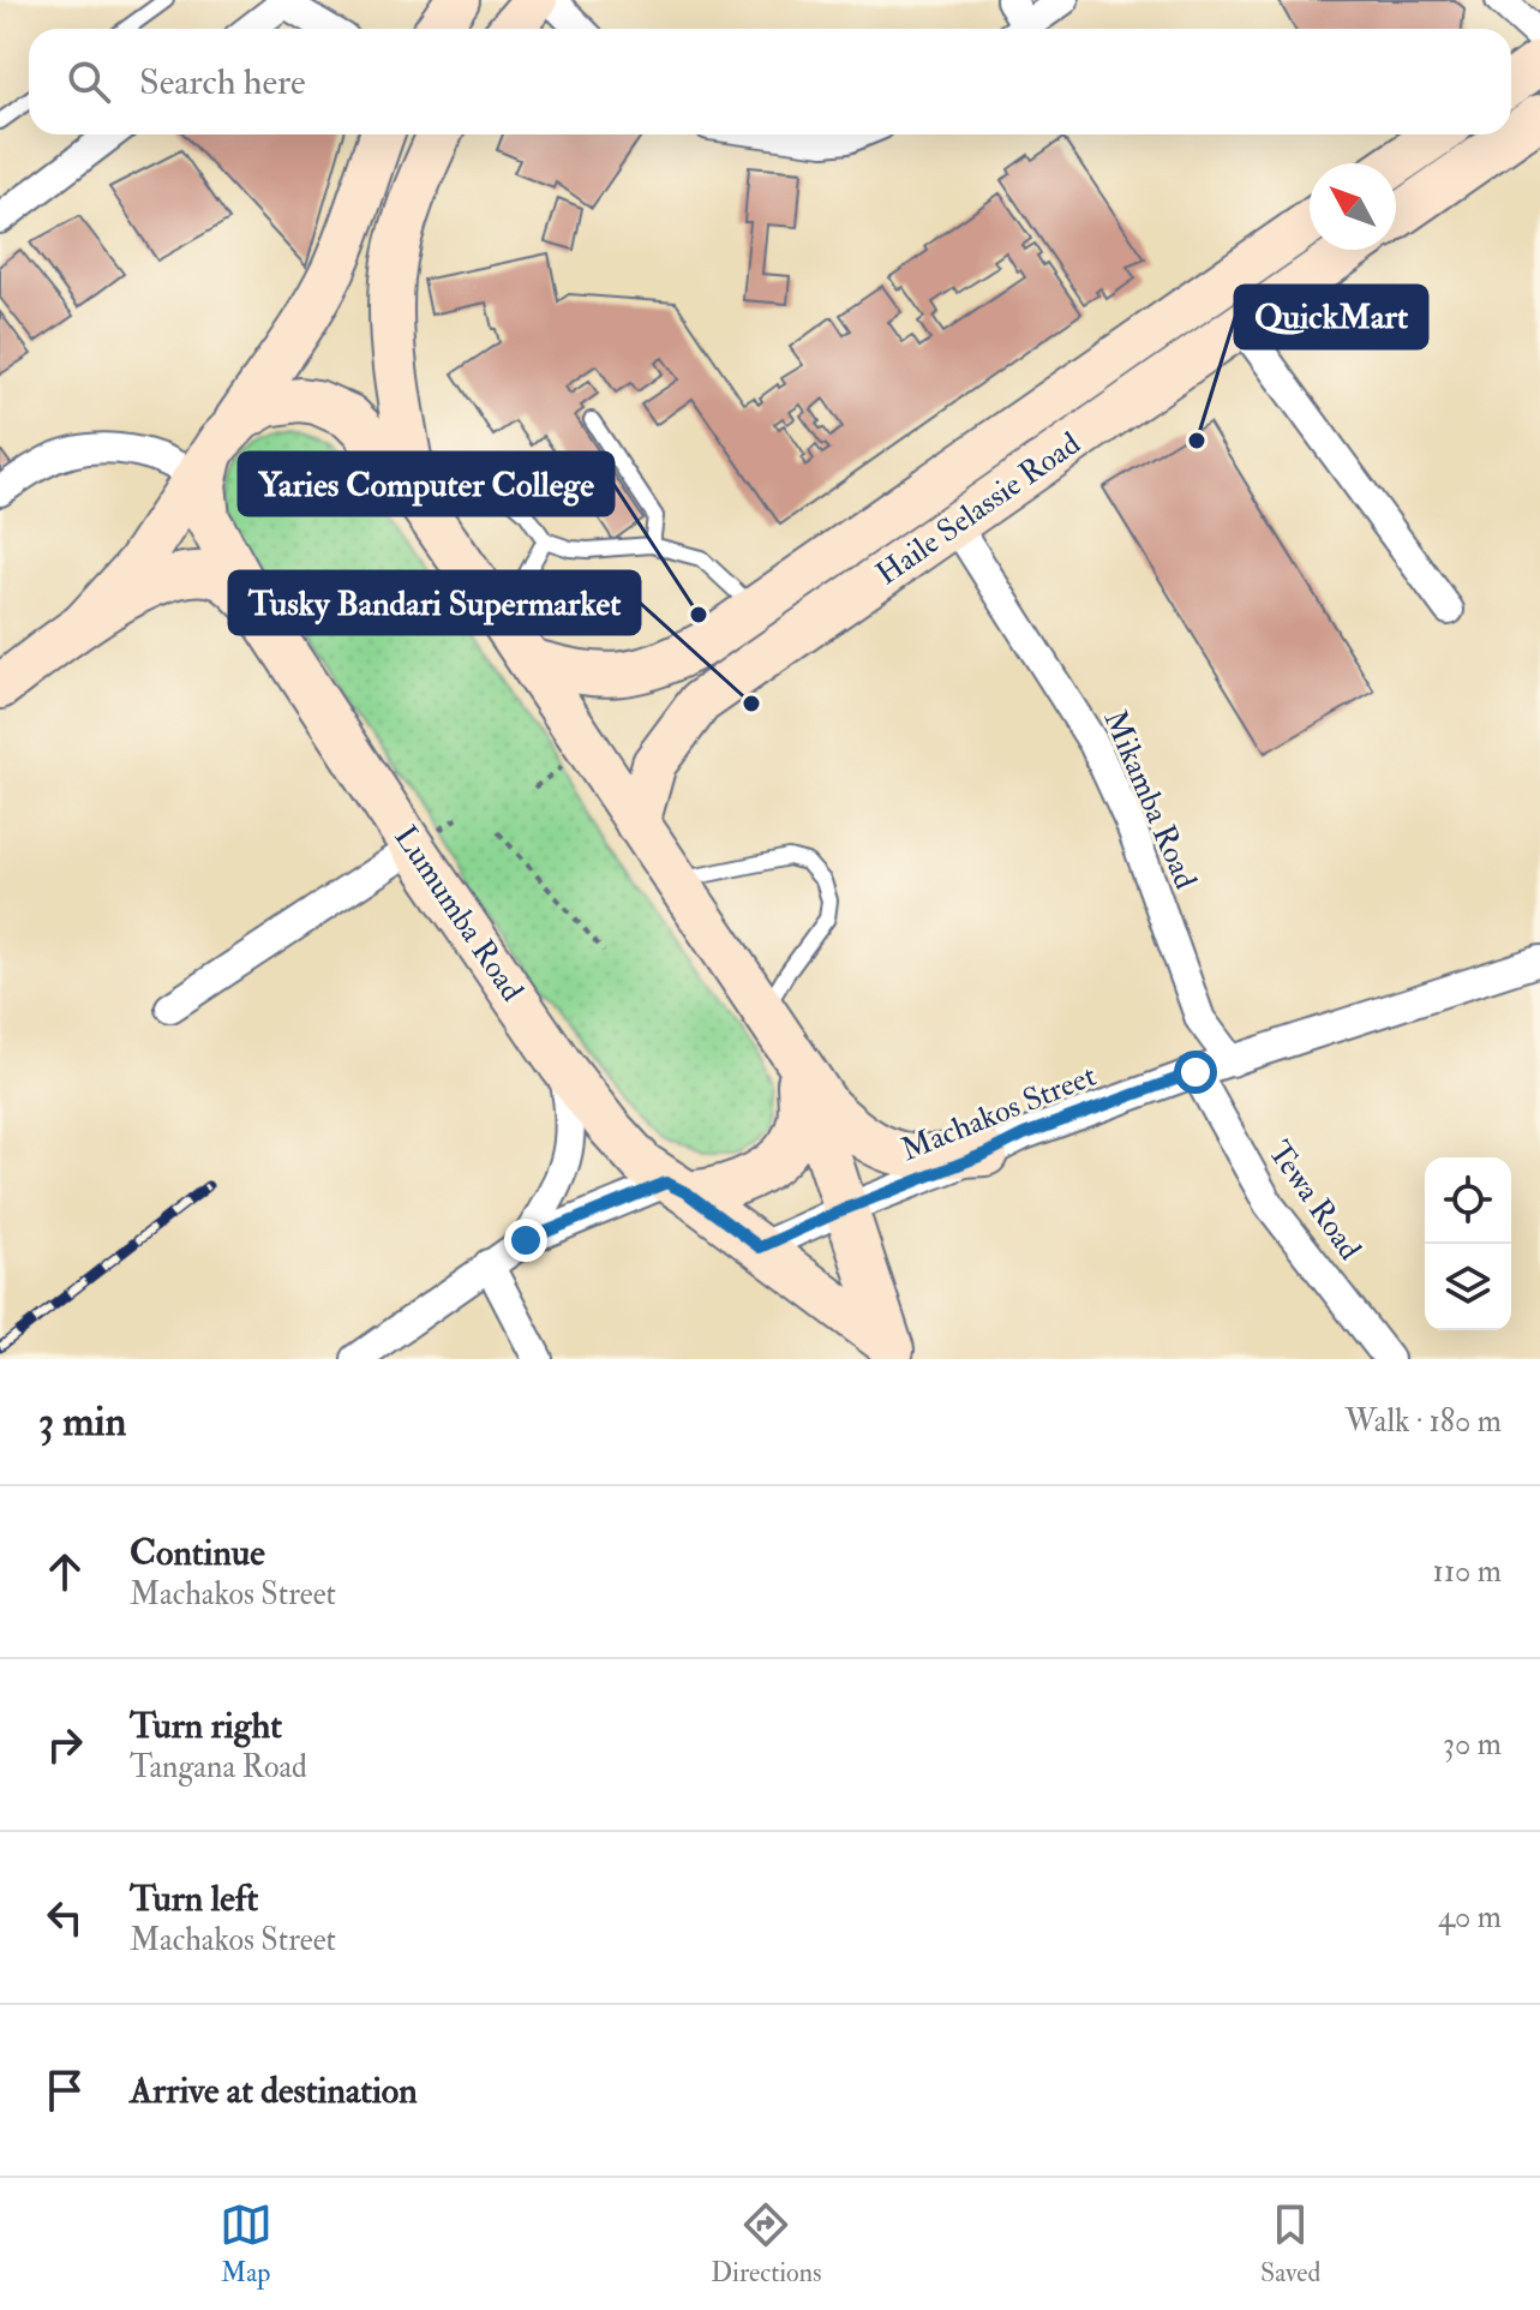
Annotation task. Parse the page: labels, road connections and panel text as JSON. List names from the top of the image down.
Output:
{
  "streets": {
    "main road": ["Haile Selassie Road", "Lumumba Road"],
    "street": ["Mikamba Road", "Machakos Street", "Tewa Road"]
  },
  "crossings": [
    ["Haile Selassie Road", "Mikamba Road"],
    ["Mikamba Road", "Machakos Street"],
    ["Lumumba Road", "Machakos Street"],
    ["Machakos Street", "Tewa Road"]
  ],
  "places": ["QuickMart", "Yaries Computer College", "Tusky Bandari Supermarket"],
  "north": "top left",
  "page": {
    "search": "Search here",
    "heading": ["3 min", "Walk · 180 m"],
    "list": [
      ["Continue", "Machakos Street", "110 m"],
      ["Turn right", "Tangana Road", "30 m"],
      ["Turn left", "Machakos Street", "40 m"],
      "Arrive at destination"
    ],
    "nav": ["Map", "Directions", "Saved"]
  }
}
